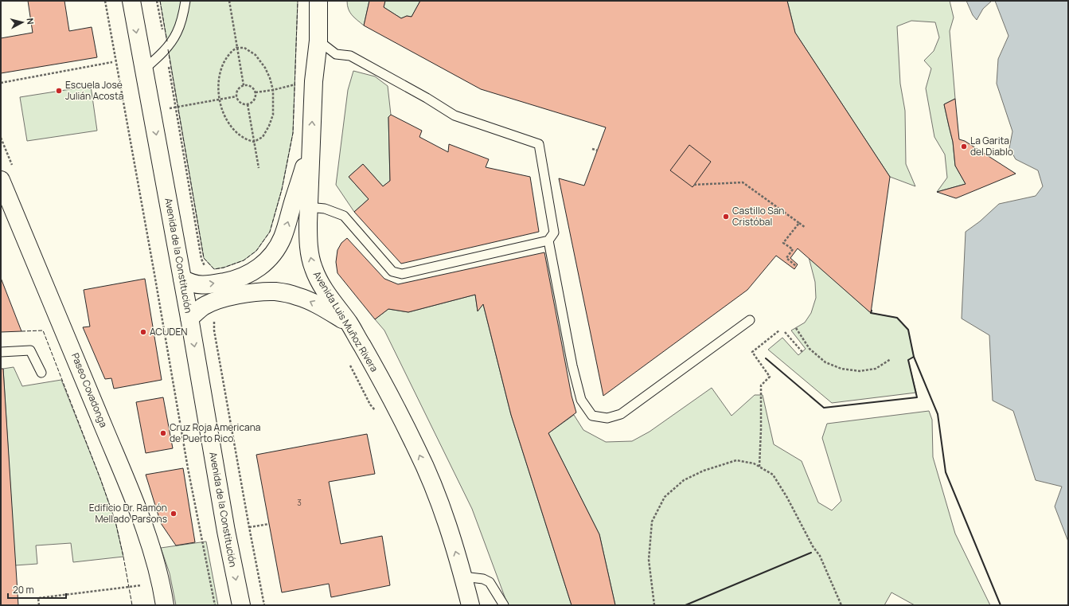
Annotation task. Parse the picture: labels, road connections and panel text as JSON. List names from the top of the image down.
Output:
{
  "streets": {
    "main road": ["Avenida de la Constitución", "Avenida Luis Muñoz Rivera", "Paseo Covadonga"]
  },
  "one_way": ["Avenida de la Constitución", "Avenida Luis Muñoz Rivera"],
  "places": [
    "Escuela José Julián Acosta",
    "La Garita del Diablo",
    "Castillo San Cristóbal",
    "ACUDEN",
    "Cruz Roja Americana de Puerto Rico",
    "Edificio Dr. Ramón Mellado Parsons"
  ],
  "house_numbers": ["3"],
  "scale_bar": "20 m",
  "north": "right"
}
